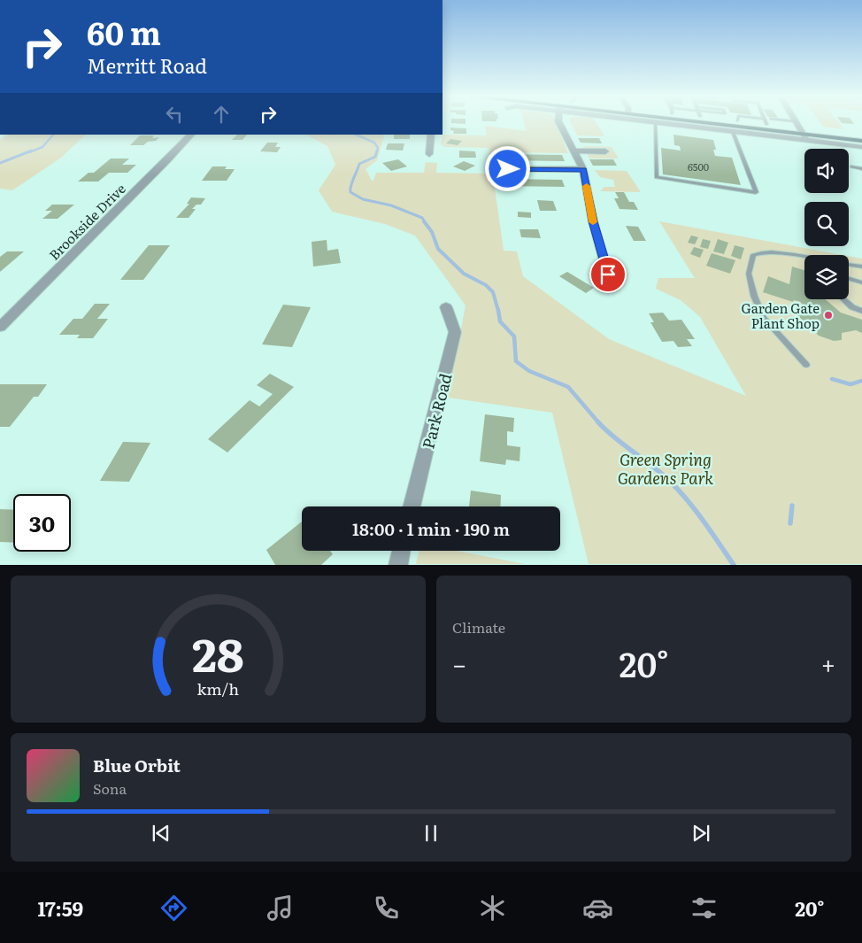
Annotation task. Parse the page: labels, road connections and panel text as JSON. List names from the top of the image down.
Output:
{
  "streets": {
    "street": ["Brookside Drive", "Park Road"]
  },
  "parks": ["Green Spring Gardens Park"],
  "places": ["Garden Gate Plant Shop"],
  "house_numbers": ["6500"],
  "page": {
    "turn": ["60 m", "Merritt Road"],
    "limit": "30",
    "trip": "18:00 · 1 min · 190 m",
    "tile": "Climate",
    "heat": ["−", "20°", "+"],
    "song": ["Blue Orbit", "Sona"],
    "tabs": ["17:59", "20°"],
    "gauge": ["28", "km/h"]
  }
}
